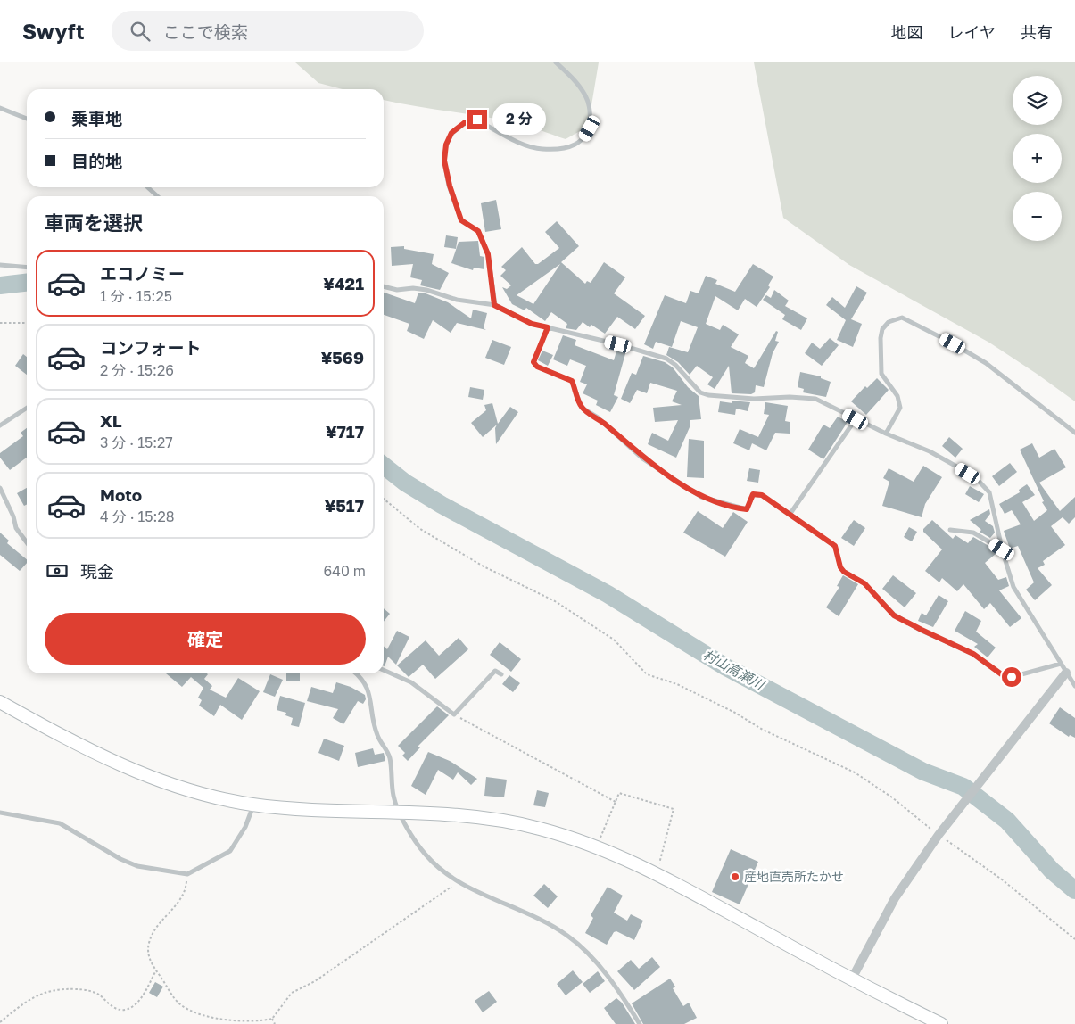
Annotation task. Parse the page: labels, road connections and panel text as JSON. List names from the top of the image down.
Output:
{
  "water": ["村山高瀬川"],
  "places": ["産地直売所たかせ"],
  "page": {
    "header": "Swyft",
    "search": "ここで検索",
    "nav": ["地図", "レイヤ", "共有"],
    "map_buttons": ["+", "−"],
    "banner": ["乗車地", "目的地"],
    "bubble": "2 分",
    "heading": "車両を選択",
    "list": [
      {
        "name": "エコノミー",
        "note": "1 分 · 15:25",
        "value": "¥421"
      },
      {
        "name": "コンフォート",
        "note": "2 分 · 15:26",
        "value": "¥569"
      },
      {
        "name": "XL",
        "note": "3 分 · 15:27",
        "value": "¥717"
      },
      {
        "name": "Moto",
        "note": "4 分 · 15:28",
        "value": "¥517"
      }
    ],
    "pay": ["現金", "640 m"],
    "buttons": "確定"
  }
}
